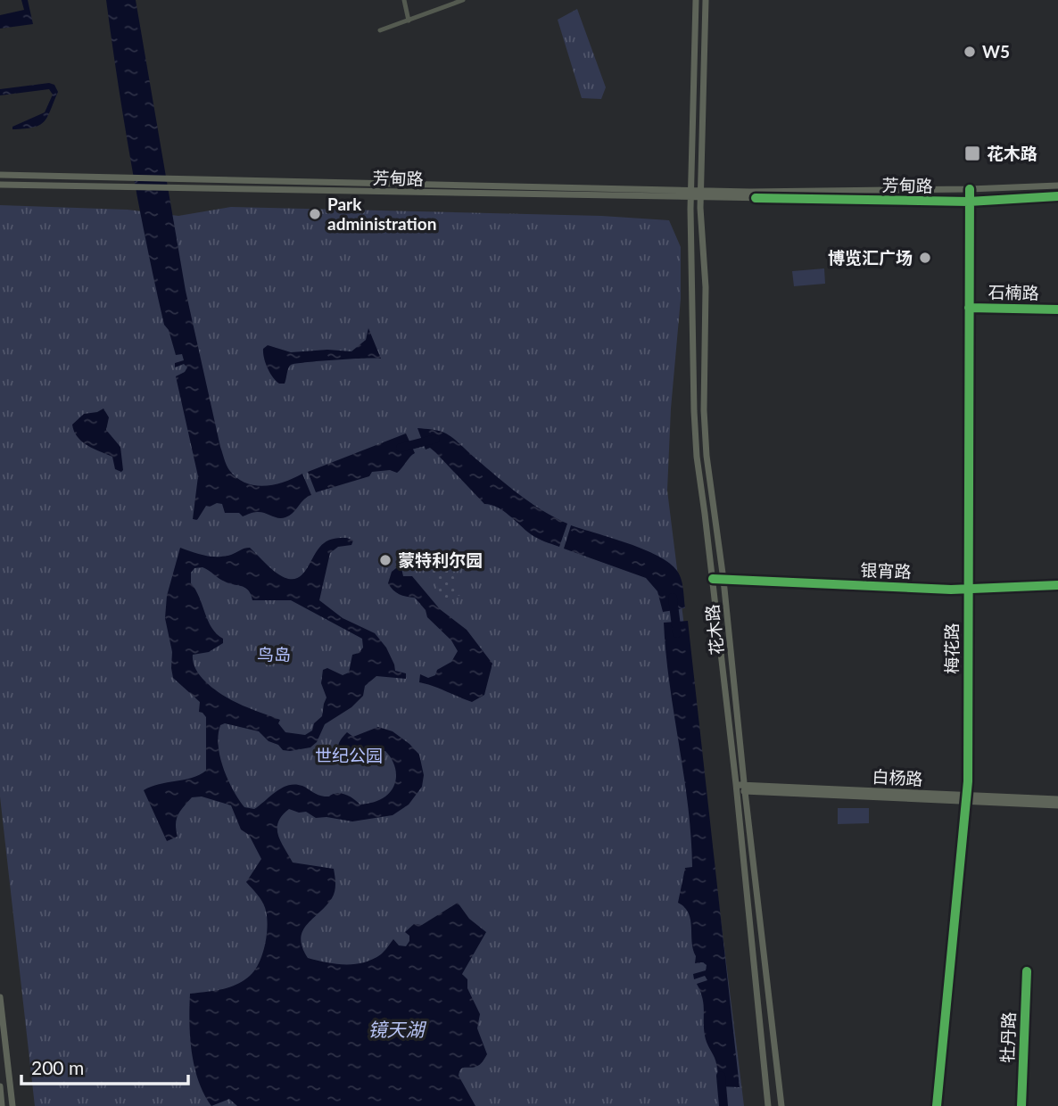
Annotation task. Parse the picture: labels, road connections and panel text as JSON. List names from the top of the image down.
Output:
{
  "streets": {
    "main road": ["芳甸路", "花木路", "白杨路"],
    "street": [
      "石楠路",
      "银宵路",
      "梅花路",
      "牡丹路"
    ]
  },
  "crossings": [
    ["芳甸路", "花木路"],
    ["芳甸路", "梅花路"],
    ["石楠路", "梅花路"],
    ["银宵路", "花木路"],
    ["银宵路", "梅花路"],
    ["花木路", "白杨路"],
    ["梅花路", "白杨路"]
  ],
  "water": ["镜天湖"],
  "parks": ["鸟岛", "世纪公园"],
  "places": {
    "other": [
      "W5",
      "Park administration",
      "博览汇广场",
      "蒙特利尔园"
    ],
    "transit": ["花木路"]
  },
  "scale_bar": "200 m"
}
